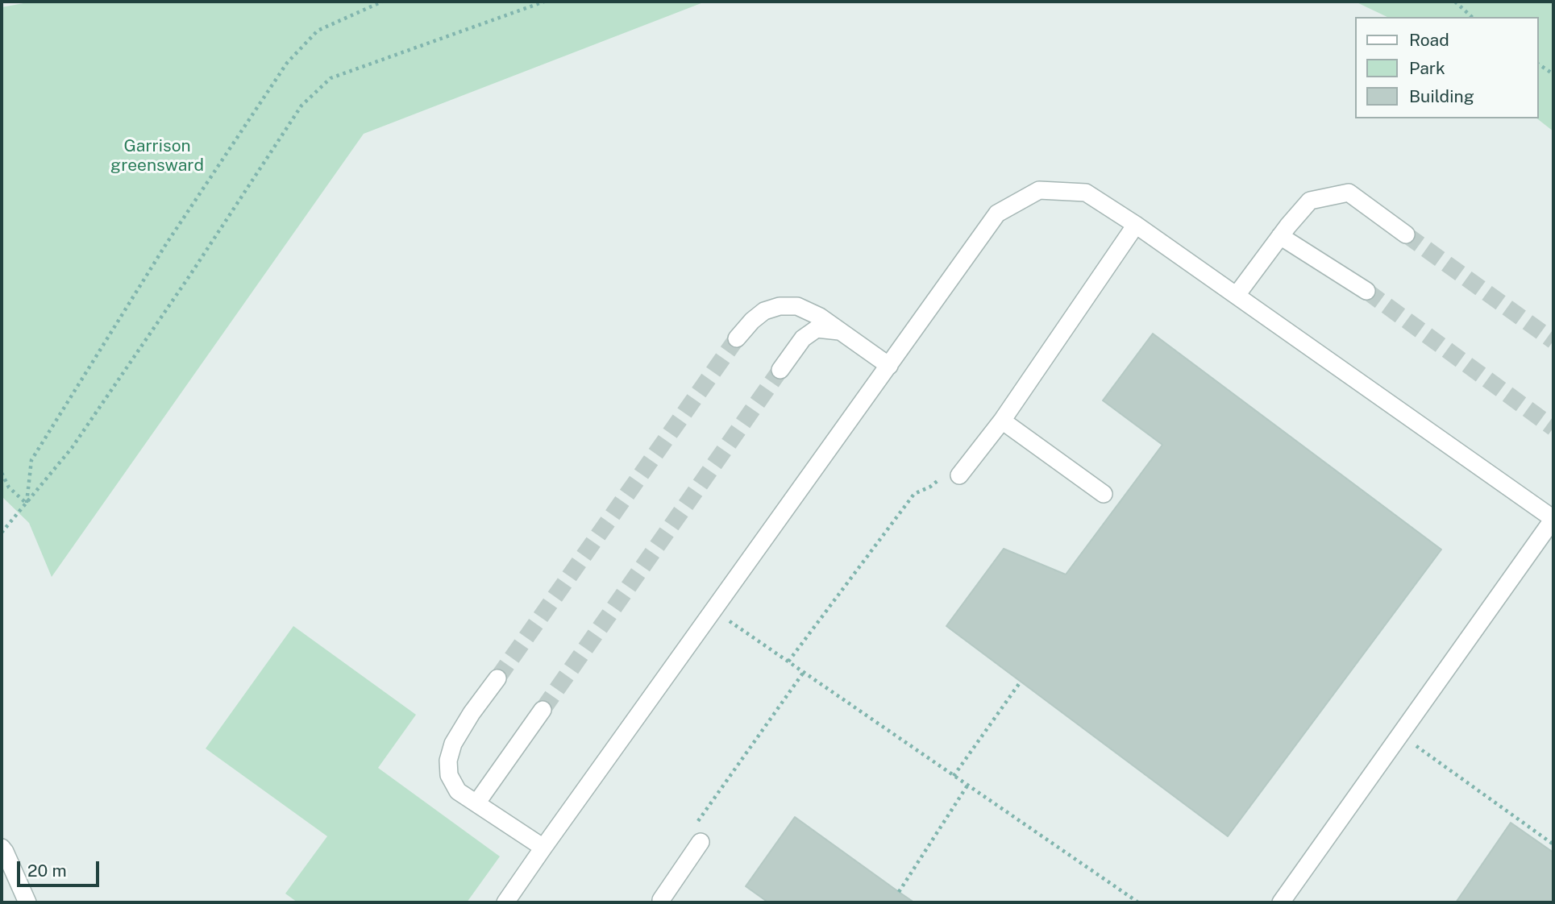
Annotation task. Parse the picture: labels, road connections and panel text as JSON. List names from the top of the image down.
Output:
{
  "parks": ["Garrison greensward"],
  "legend": ["Road", "Park", "Building"],
  "scale_bar": "20 m"
}
